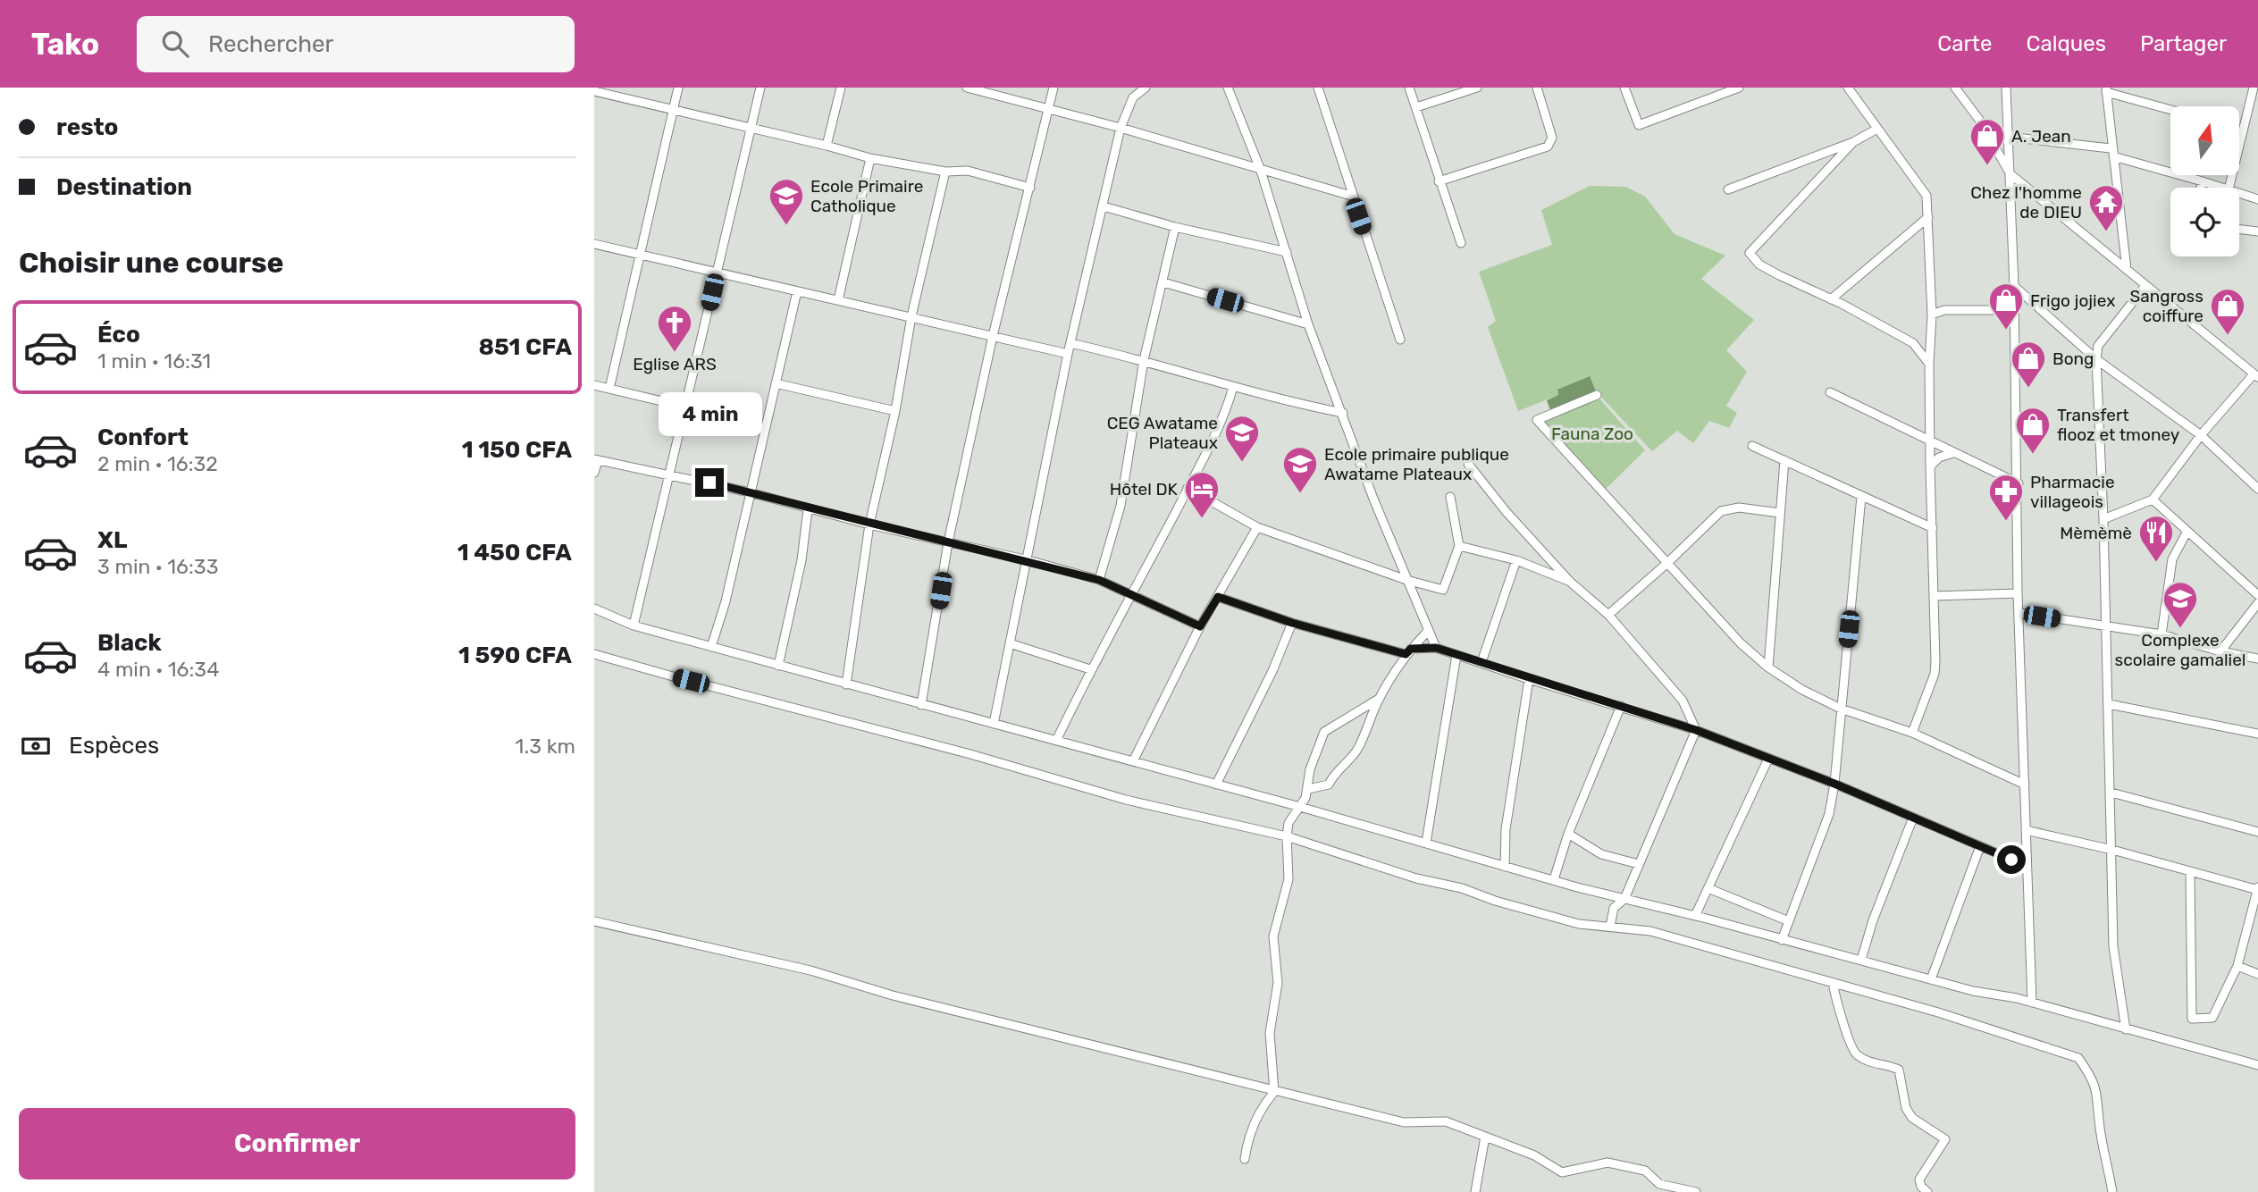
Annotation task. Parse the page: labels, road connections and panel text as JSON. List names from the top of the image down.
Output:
{
  "parks": ["Fauna Zoo"],
  "places": {
    "shop": [
      "A. Jean",
      "Frigo jojiex",
      "Sangross coiffure",
      "Bong",
      "Transfert flooz et tmoney"
    ],
    "school or university": [
      "Ecole Primaire Catholique",
      "CEG Awatame Plateaux",
      "Ecole primaire publique Awatame Plateaux",
      "Complexe scolaire gamaliel"
    ],
    "temple": ["Chez l'homme de DIEU"],
    "church": ["Eglise ARS"],
    "hotel": ["Hôtel DK"],
    "pharmacy": ["Pharmacie villageois"],
    "restaurant": ["Mèmèmè"]
  },
  "north": "top",
  "page": {
    "header": "Tako",
    "search": "Rechercher",
    "nav": ["Carte", "Calques", "Partager"],
    "banner": ["resto", "Destination"],
    "heading": "Choisir une course",
    "list": [
      {
        "name": "Éco",
        "note": "1 min · 16:31",
        "value": "851 CFA"
      },
      {
        "name": "Confort",
        "note": "2 min · 16:32",
        "value": "1 150 CFA"
      },
      {
        "name": "XL",
        "note": "3 min · 16:33",
        "value": "1 450 CFA"
      },
      {
        "name": "Black",
        "note": "4 min · 16:34",
        "value": "1 590 CFA"
      }
    ],
    "bubble": "4 min",
    "pay": ["Espèces", "1.3 km"],
    "buttons": "Confirmer"
  }
}
